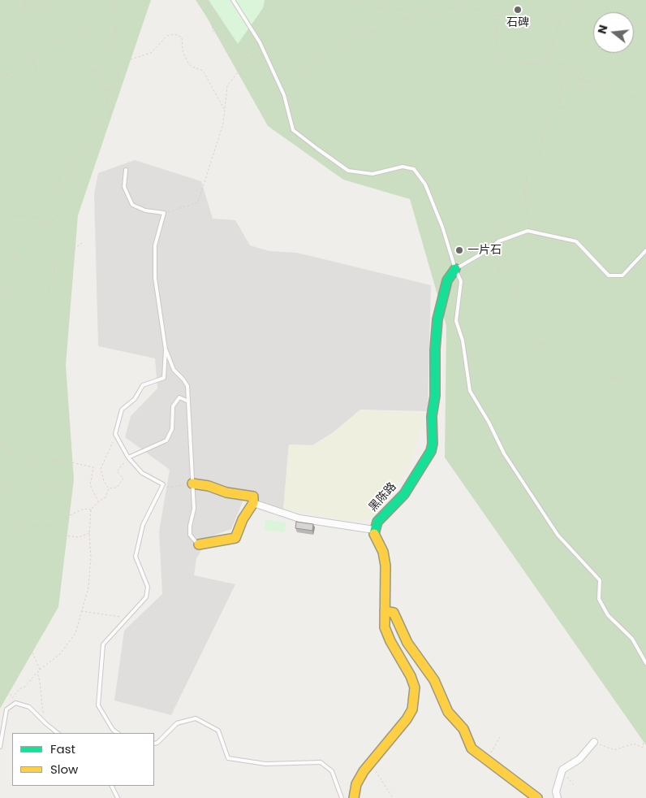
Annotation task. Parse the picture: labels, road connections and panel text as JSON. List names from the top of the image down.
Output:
{
  "streets": {
    "street": ["黑陈路"]
  },
  "places": ["石碑", "一片石"],
  "legend": ["Fast", "Slow"],
  "north": "left"
}
